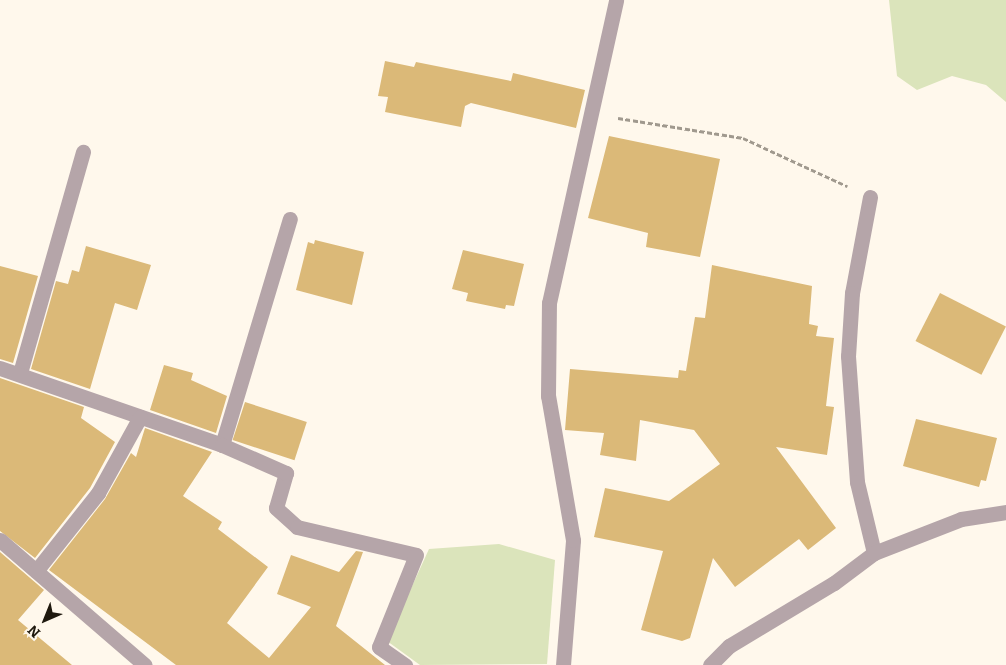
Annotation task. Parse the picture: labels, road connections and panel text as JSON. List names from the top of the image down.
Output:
{
  "north": "bottom left"
}
